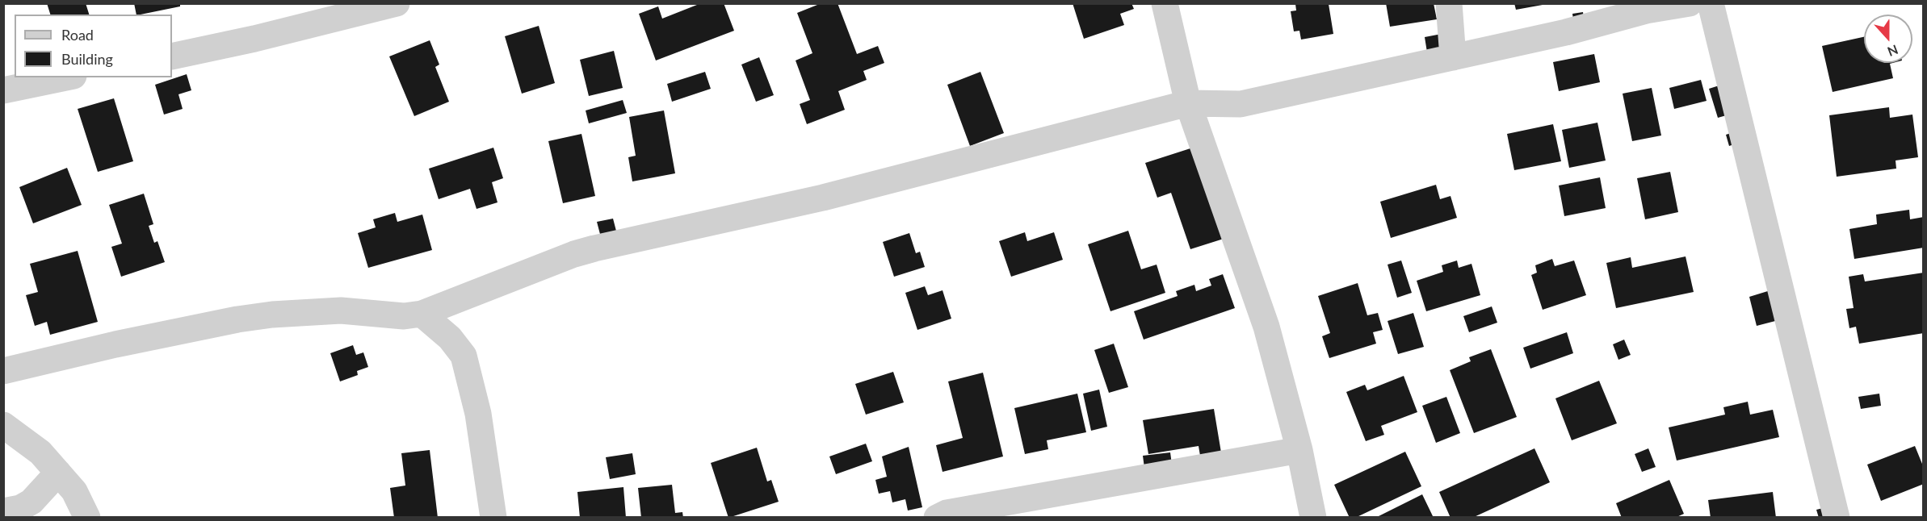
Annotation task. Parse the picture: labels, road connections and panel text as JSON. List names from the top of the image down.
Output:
{
  "legend": ["Road", "Building"],
  "north": "bottom"
}
